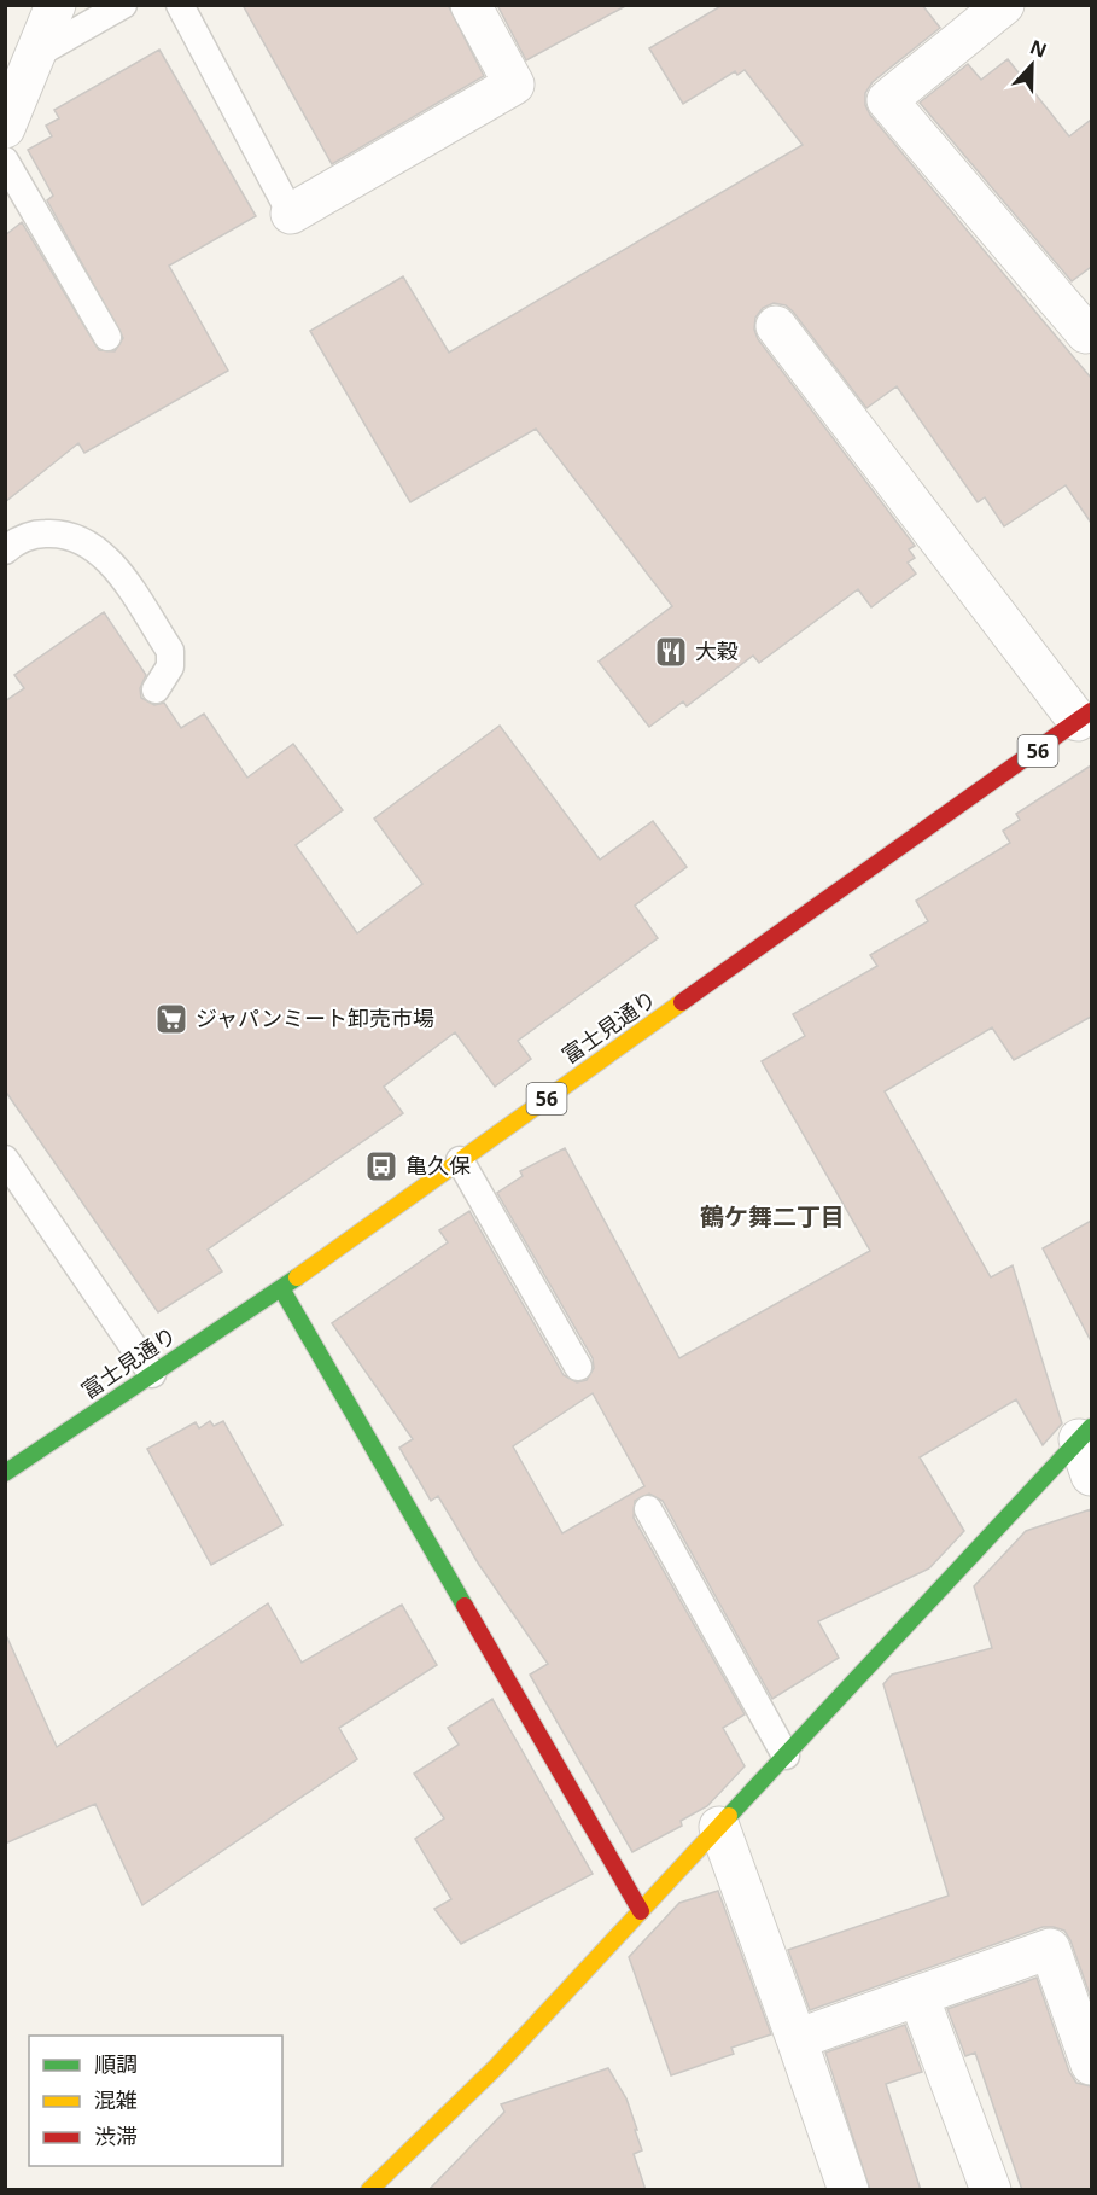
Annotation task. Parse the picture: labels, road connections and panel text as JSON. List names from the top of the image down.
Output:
{
  "streets": {
    "street": ["56", "富士見通り"]
  },
  "districts": ["鶴ケ舞二丁目"],
  "places": {
    "restaurant": ["大穀"],
    "supermarket": ["ジャパンミート卸売市場"],
    "bus stop": ["亀久保"]
  },
  "legend": ["順調", "混雑", "渋滞"],
  "north": "top"
}
